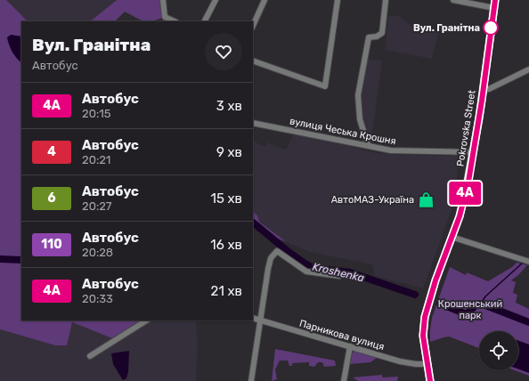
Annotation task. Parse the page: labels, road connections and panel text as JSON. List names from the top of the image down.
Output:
{
  "streets": {
    "highway": ["Pokrovska Street"],
    "street": ["вулиця Чеська Крошня", "Парникова вулиця"]
  },
  "crossings": [
    ["Pokrovska Street", "вулиця Чеська Крошня"],
    ["Pokrovska Street", "Парникова вулиця"]
  ],
  "water": ["Kroshenka"],
  "parks": ["Крошенський парк"],
  "places": {
    "other": ["Вул. Гранітна"],
    "shop": ["АвтоМАЗ-Україна"]
  },
  "lines": ["bus line 4А"],
  "page": {
    "on_map": "4А",
    "heading": ["Вул. Гранітна", "Автобус"],
    "list": [
      {
        "mark": "4А",
        "name": "Автобус",
        "note": "20:15",
        "value": "3 хв"
      },
      {
        "mark": "4",
        "name": "Автобус",
        "note": "20:21",
        "value": "9 хв"
      },
      {
        "mark": "6",
        "name": "Автобус",
        "note": "20:27",
        "value": "15 хв"
      },
      {
        "mark": "110",
        "name": "Автобус",
        "note": "20:28",
        "value": "16 хв"
      },
      {
        "mark": "4А",
        "name": "Автобус",
        "note": "20:33",
        "value": "21 хв"
      }
    ]
  }
}
